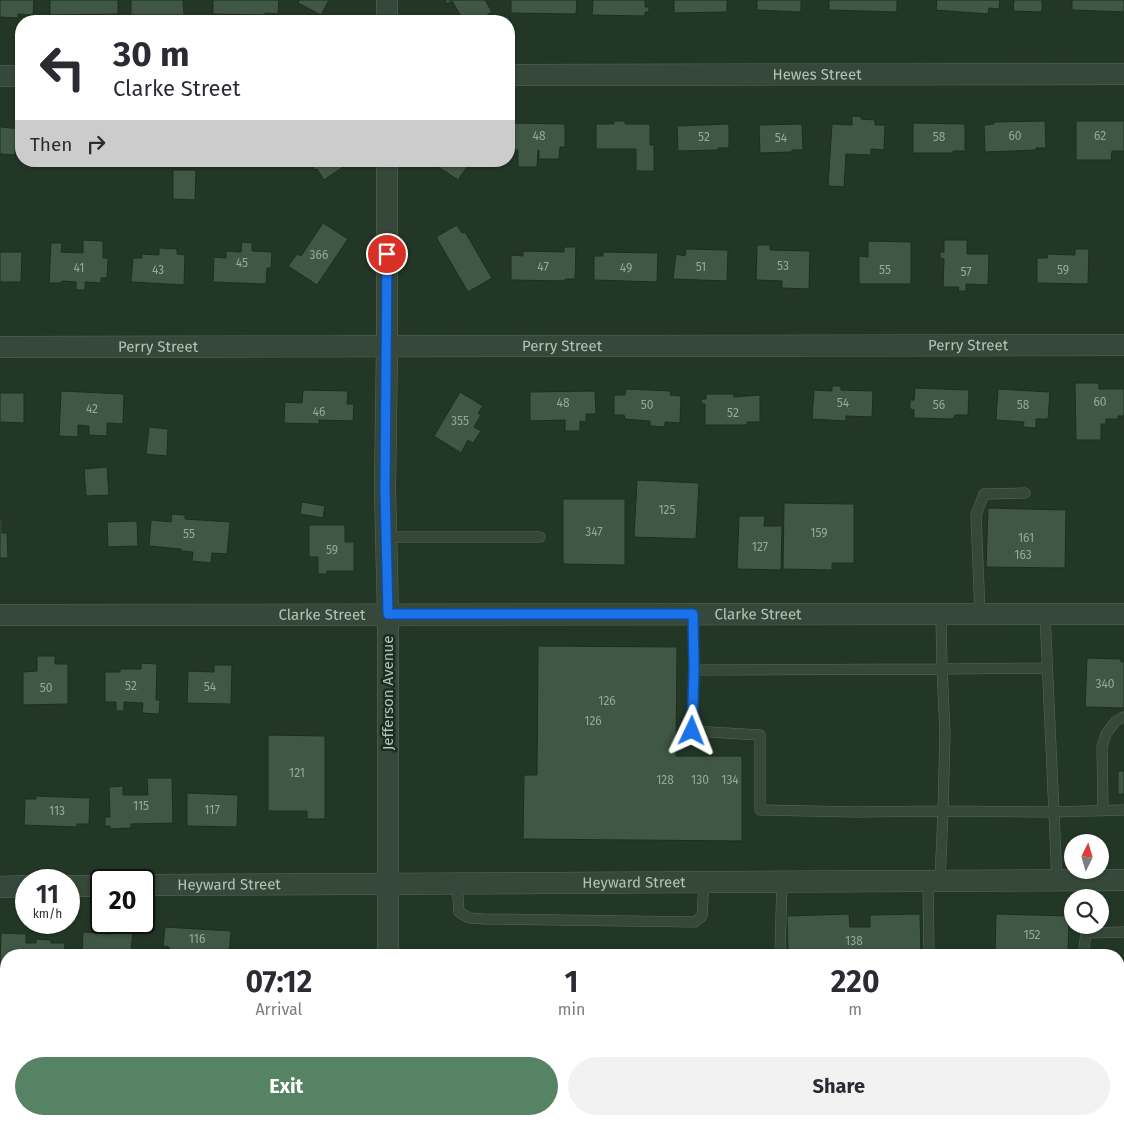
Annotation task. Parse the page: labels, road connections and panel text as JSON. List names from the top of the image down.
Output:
{
  "streets": {
    "street": [
      "Hewes Street",
      "Perry Street",
      "Clarke Street",
      "Jefferson Avenue",
      "Heyward Street"
    ]
  },
  "crossings": [
    ["Perry Street", "Jefferson Avenue"],
    ["Clarke Street", "Jefferson Avenue"],
    ["Jefferson Avenue", "Heyward Street"]
  ],
  "house_numbers": [
    "48",
    "60",
    "62",
    "52",
    "58",
    "54",
    "366",
    "45",
    "53",
    "47",
    "51",
    "41",
    "49",
    "43",
    "55",
    "59",
    "57",
    "60",
    "48",
    "54",
    "50",
    "56",
    "58",
    "42",
    "46",
    "52",
    "355",
    "125",
    "347",
    "159",
    "55",
    "161",
    "127",
    "59",
    "163",
    "340",
    "52",
    "54",
    "50",
    "126",
    "126",
    "121",
    "128",
    "130",
    "134",
    "115",
    "117",
    "113",
    "152",
    "116",
    "138"
  ],
  "north": "top",
  "page": {
    "turn": ["30 m", "Clarke Street"],
    "then": "Then",
    "speed": "11 km/h",
    "limit": "20",
    "eta": [
      "07:12",
      "Arrival",
      "1",
      "min",
      "220",
      "m"
    ],
    "buttons": ["Exit", "Share"]
  }
}
